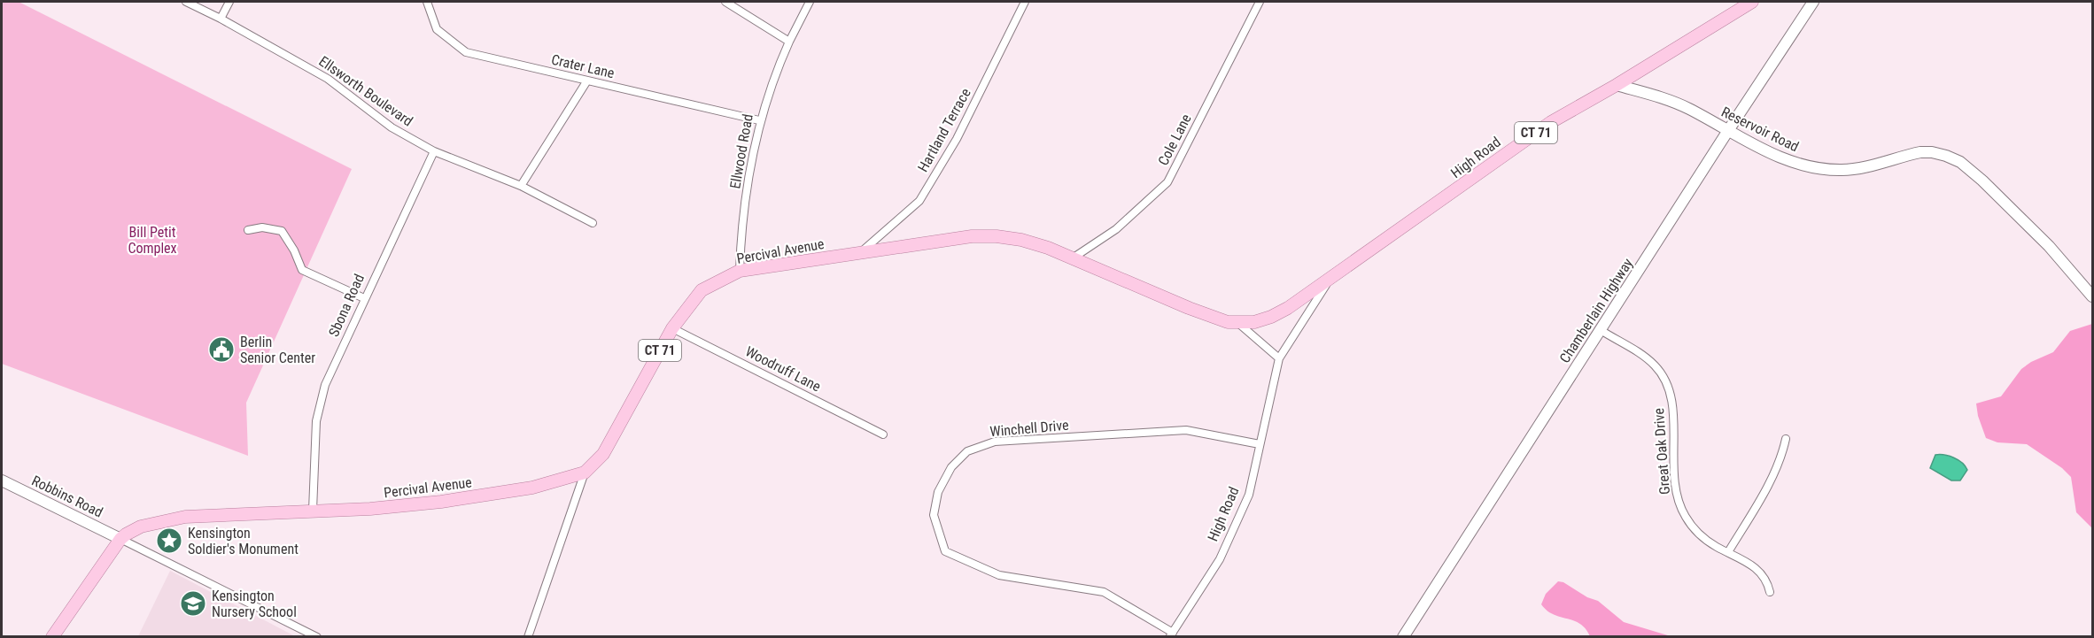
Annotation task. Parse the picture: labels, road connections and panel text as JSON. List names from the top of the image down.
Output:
{
  "streets": {
    "main road": [
      "Reservoir Road",
      "CT 71",
      "High Road",
      "Percival Avenue",
      "Chamberlain Highway",
      "Robbins Road"
    ],
    "street": [
      "Crater Lane",
      "Ellsworth Boulevard",
      "Hartland Terrace",
      "Cole Lane",
      "Ellwood Road",
      "Sbona Road",
      "Woodruff Lane",
      "Winchell Drive",
      "Great Oak Drive"
    ]
  },
  "crossings": [
    ["Crater Lane", "Ellwood Road"],
    ["Ellsworth Boulevard", "Sbona Road"],
    ["Reservoir Road", "High Road"],
    ["Reservoir Road", "Chamberlain Highway"],
    ["Hartland Terrace", "Percival Avenue"],
    ["Cole Lane", "Percival Avenue"],
    ["Ellwood Road", "Percival Avenue"],
    ["High Road", "Percival Avenue"],
    ["High Road", "Winchell Drive"],
    ["Percival Avenue", "Sbona Road"],
    ["Percival Avenue", "Woodruff Lane"],
    ["Percival Avenue", "Robbins Road"],
    ["Chamberlain Highway", "Great Oak Drive"]
  ],
  "parks": ["Bill Petit Complex"],
  "places": {
    "public building": ["Berlin Senior Center"],
    "place": ["Kensington Soldier's Monument"],
    "school or university": ["Kensington Nursery School"]
  }
}
